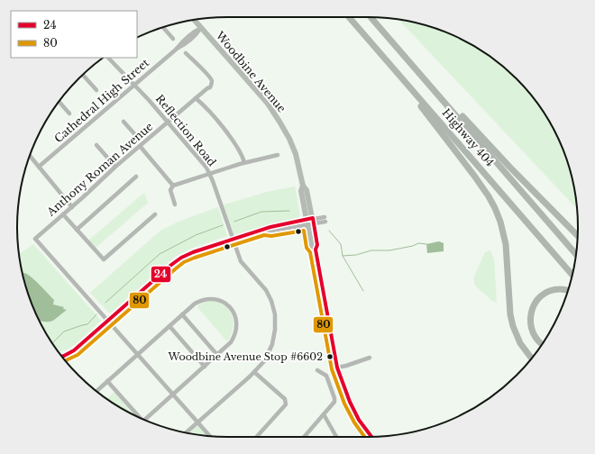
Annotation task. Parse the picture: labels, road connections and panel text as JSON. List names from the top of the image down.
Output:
{
  "streets": {
    "highway": ["Highway 404"],
    "main road": ["Woodbine Avenue"],
    "street": ["Cathedral High Street", "Reflection Road", "Anthony Roman Avenue"]
  },
  "crossings": [
    ["Woodbine Avenue", "Cathedral High Street"],
    ["Cathedral High Street", "Reflection Road"],
    ["Reflection Road", "Anthony Roman Avenue"]
  ],
  "places": ["Woodbine Avenue Stop #6602"],
  "lines": ["transit line 24", "transit line 80"],
  "legend": ["24", "80"]
}
